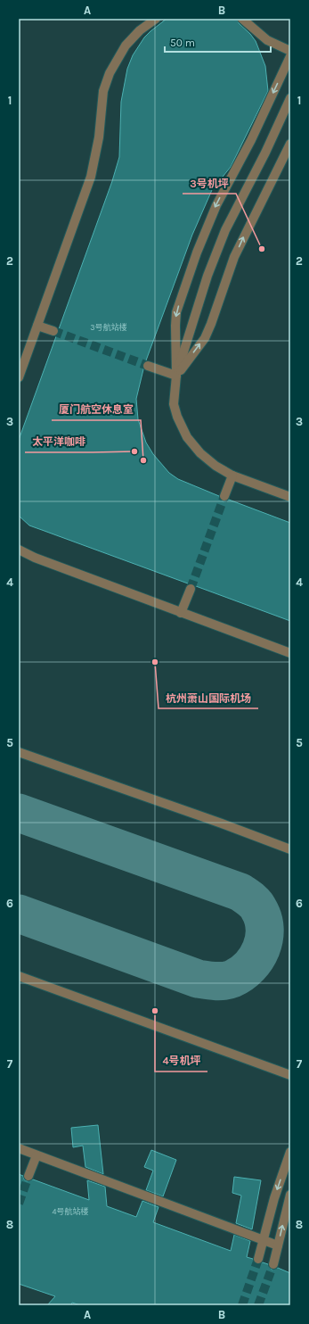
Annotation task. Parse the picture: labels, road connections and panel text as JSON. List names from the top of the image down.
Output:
{
  "places": [
    "3号机坪",
    "太平洋咖啡",
    "厦门航空休息室",
    "杭州萧山国际机场",
    "4号机坪"
  ],
  "house_numbers": ["3号航站楼", "4号航站楼"],
  "scale_bar": "50 m",
  "grid": {
    "columns": ["A", "B"],
    "rows": [
      "1",
      "2",
      "3",
      "4",
      "5",
      "6",
      "7",
      "8"
    ]
  }
}
